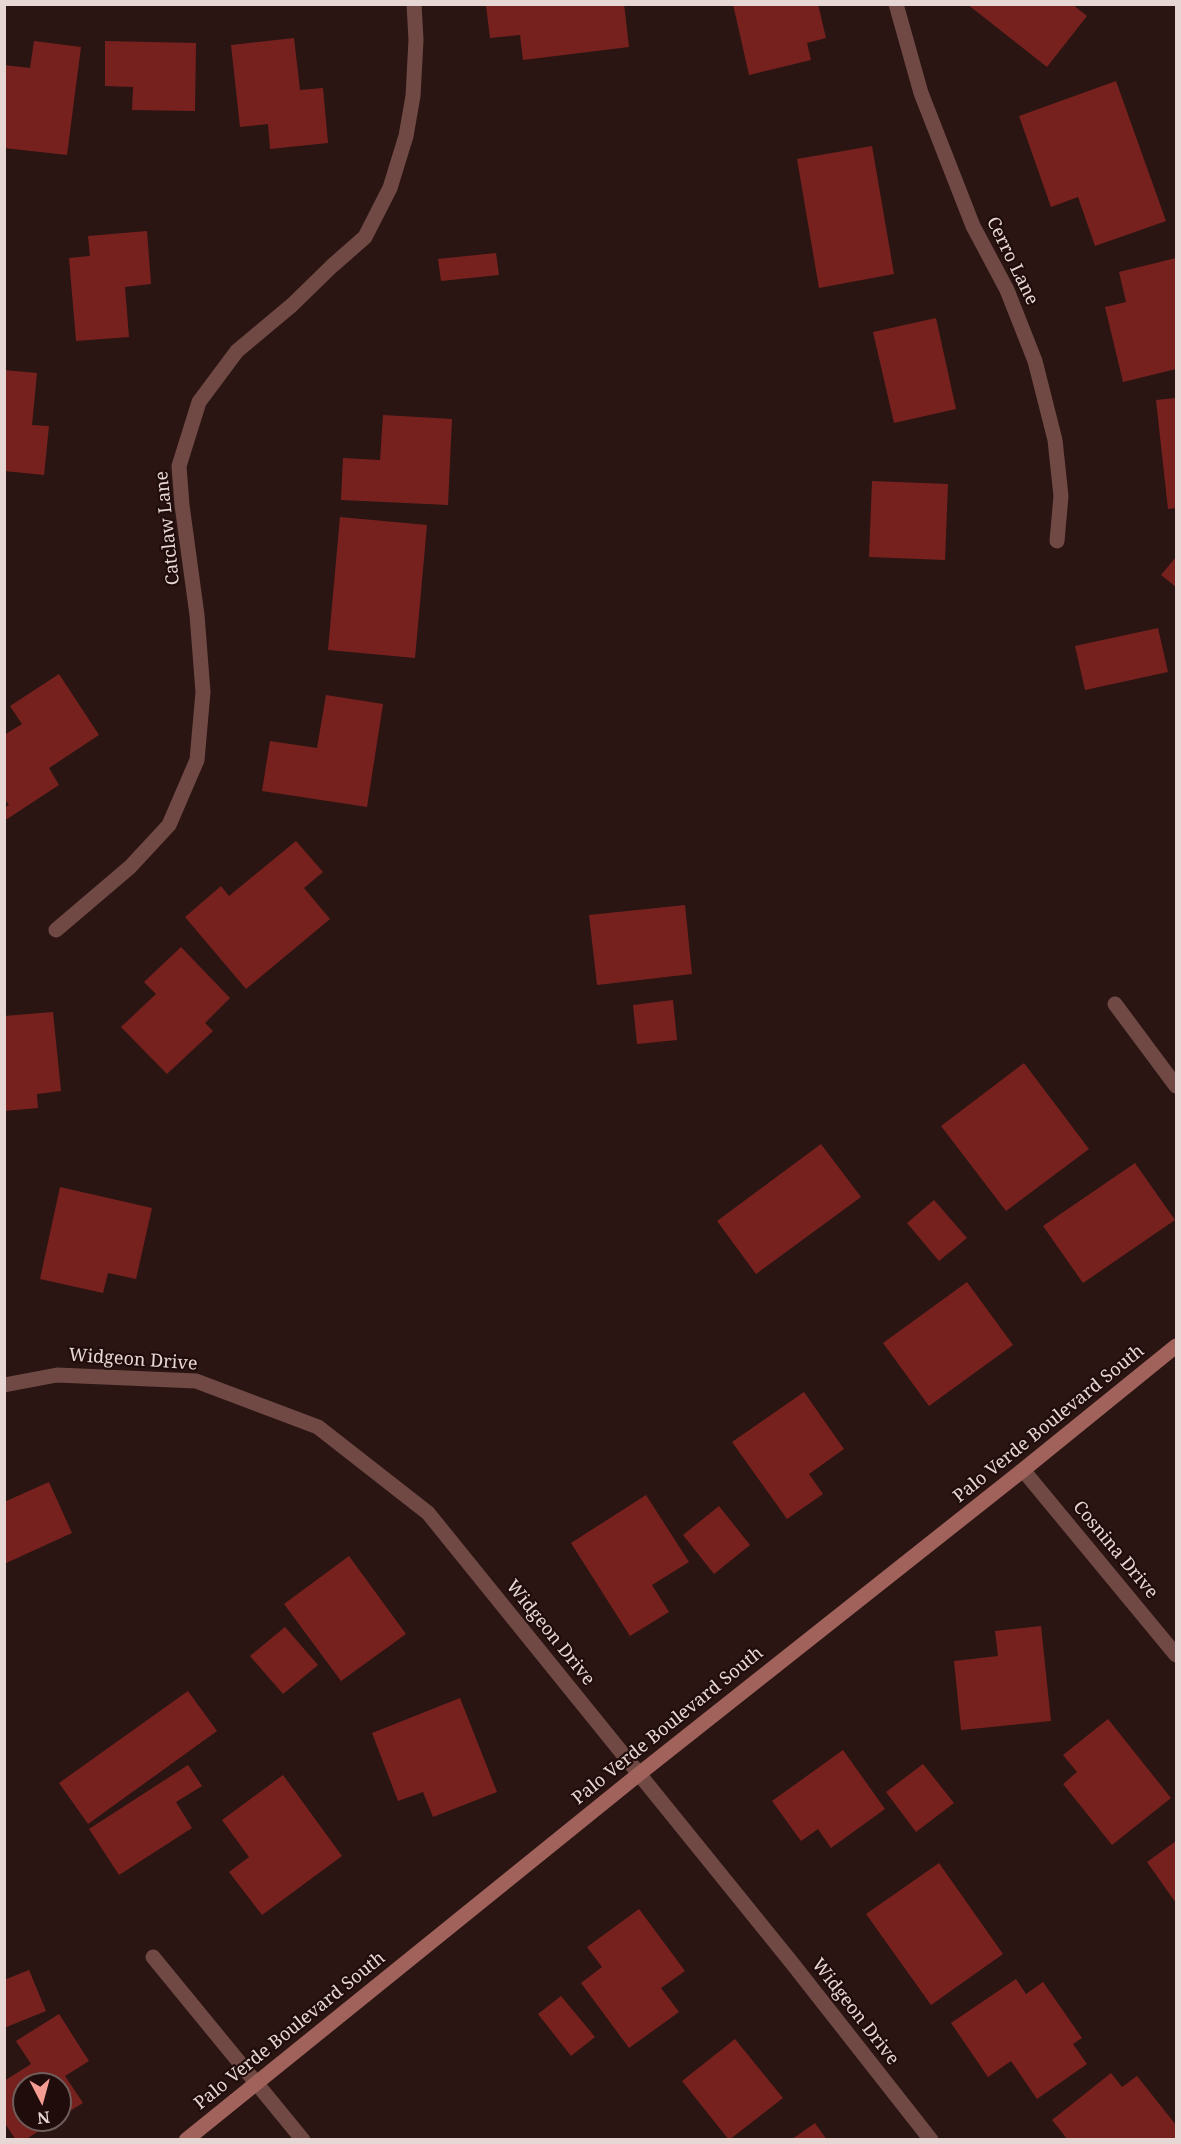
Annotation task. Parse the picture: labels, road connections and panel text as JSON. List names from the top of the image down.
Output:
{
  "streets": {
    "main road": ["Palo Verde Boulevard South"],
    "street": [
      "Cerro Lane",
      "Catclaw Lane",
      "Widgeon Drive",
      "Cosnina Drive"
    ]
  },
  "crossings": [
    ["Widgeon Drive", "Palo Verde Boulevard South"],
    ["Palo Verde Boulevard South", "Cosnina Drive"]
  ],
  "north": "bottom"
}
